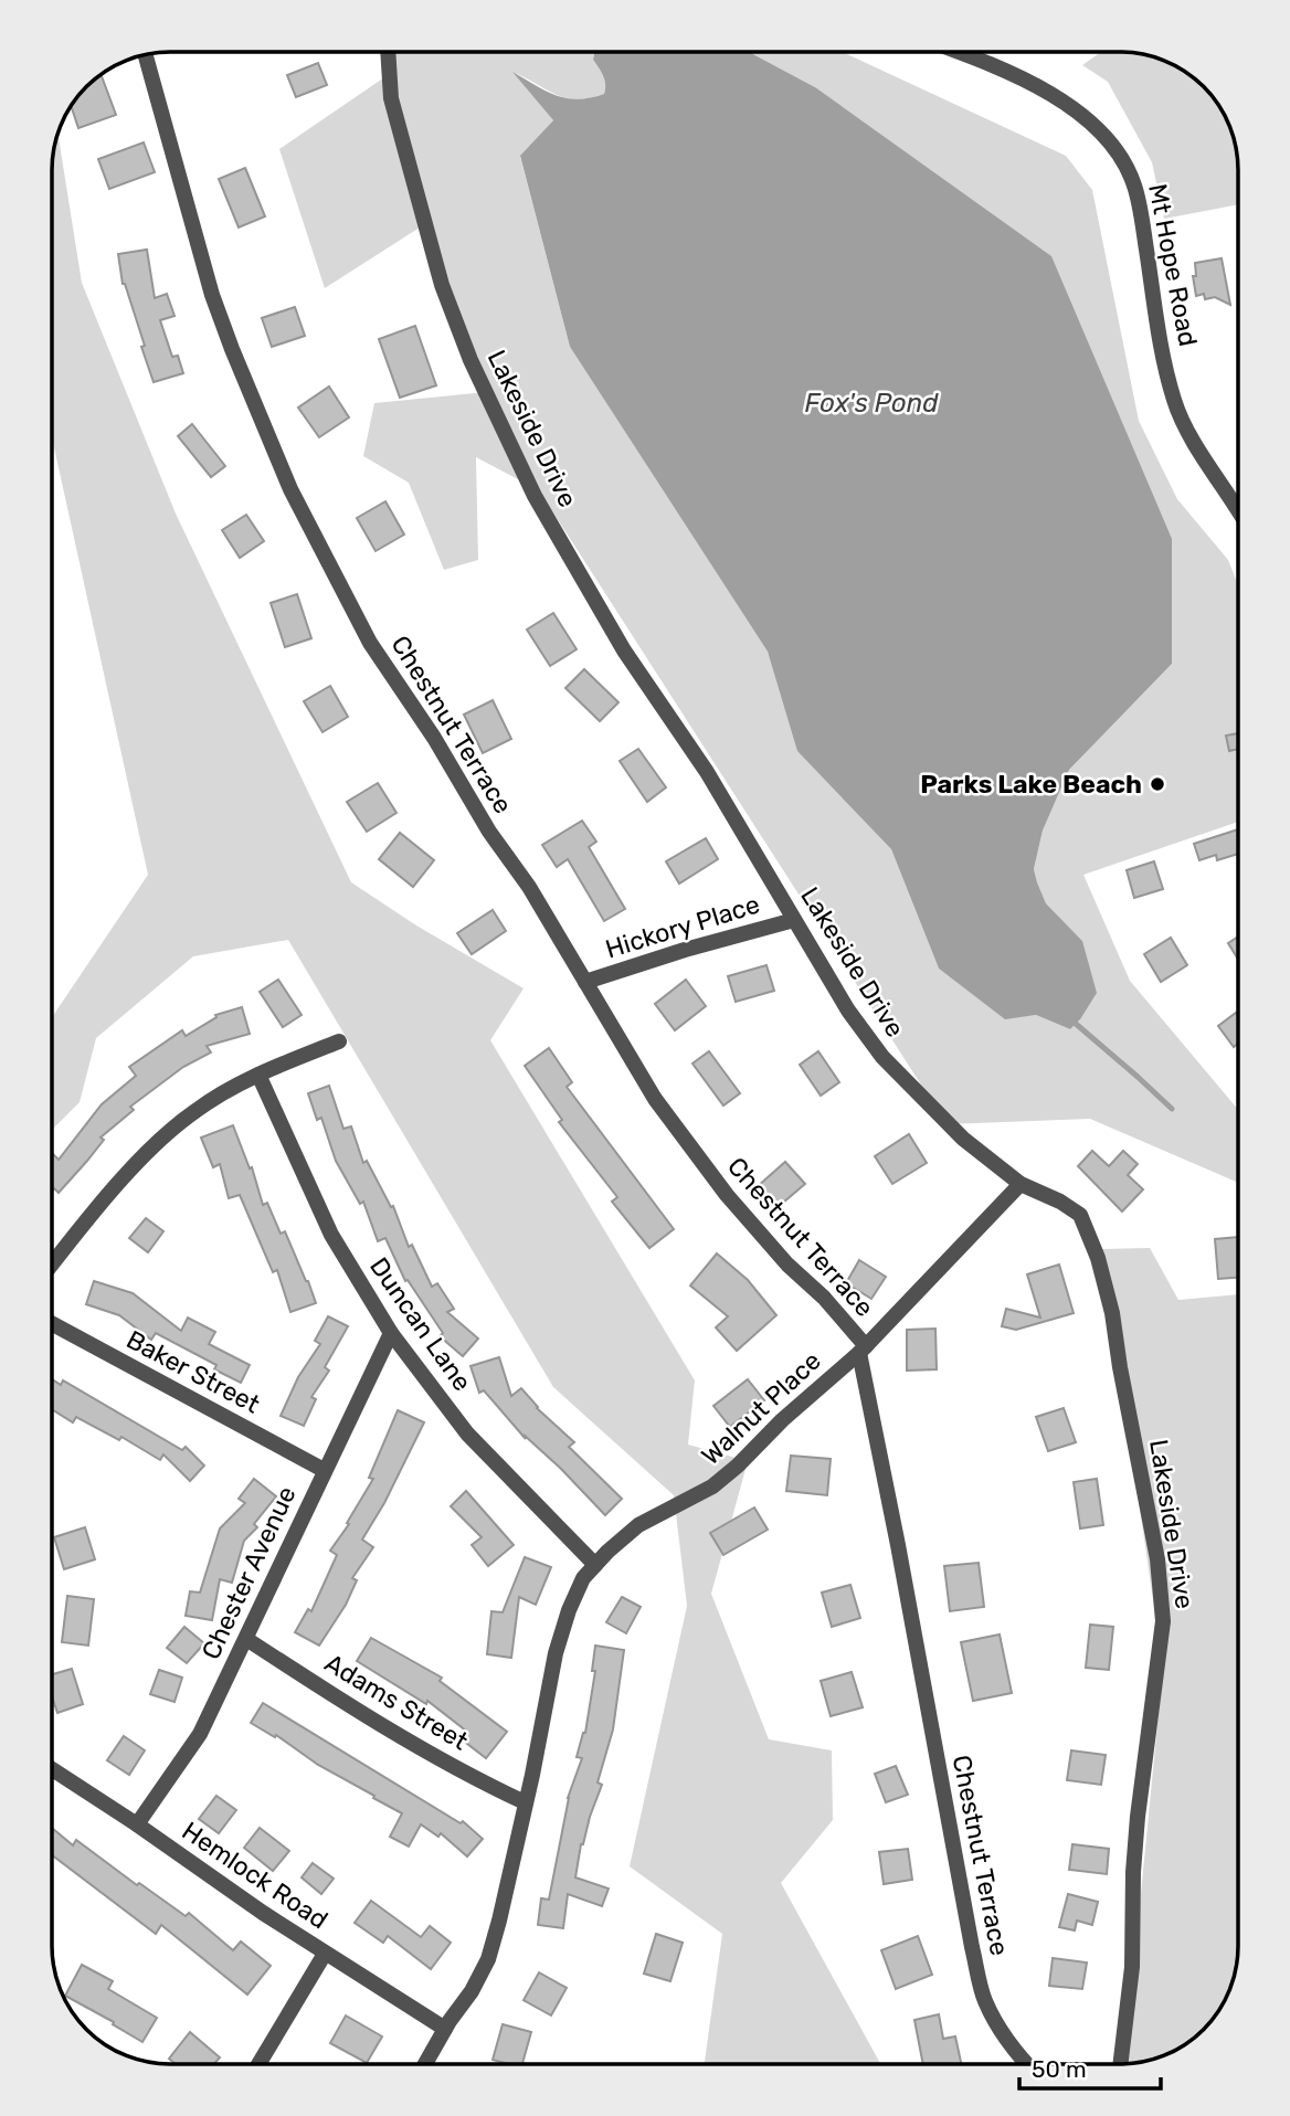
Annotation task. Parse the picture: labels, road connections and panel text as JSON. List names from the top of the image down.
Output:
{
  "streets": {
    "street": [
      "Mt Hope Road",
      "Lakeside Drive",
      "Chestnut Terrace",
      "Hickory Place",
      "Duncan Lane",
      "Baker Street",
      "Walnut Place",
      "Chester Avenue",
      "Adams Street",
      "Hemlock Road"
    ]
  },
  "crossings": [
    ["Lakeside Drive", "Hickory Place"],
    ["Lakeside Drive", "Walnut Place"],
    ["Chestnut Terrace", "Hickory Place"],
    ["Chestnut Terrace", "Walnut Place"],
    ["Duncan Lane", "Walnut Place"],
    ["Duncan Lane", "Chester Avenue"],
    ["Baker Street", "Chester Avenue"],
    ["Walnut Place", "Adams Street"],
    ["Walnut Place", "Hemlock Road"],
    ["Chester Avenue", "Adams Street"],
    ["Chester Avenue", "Hemlock Road"]
  ],
  "water": ["Fox's Pond"],
  "places": ["Parks Lake Beach"],
  "scale_bar": "50 m"
}
